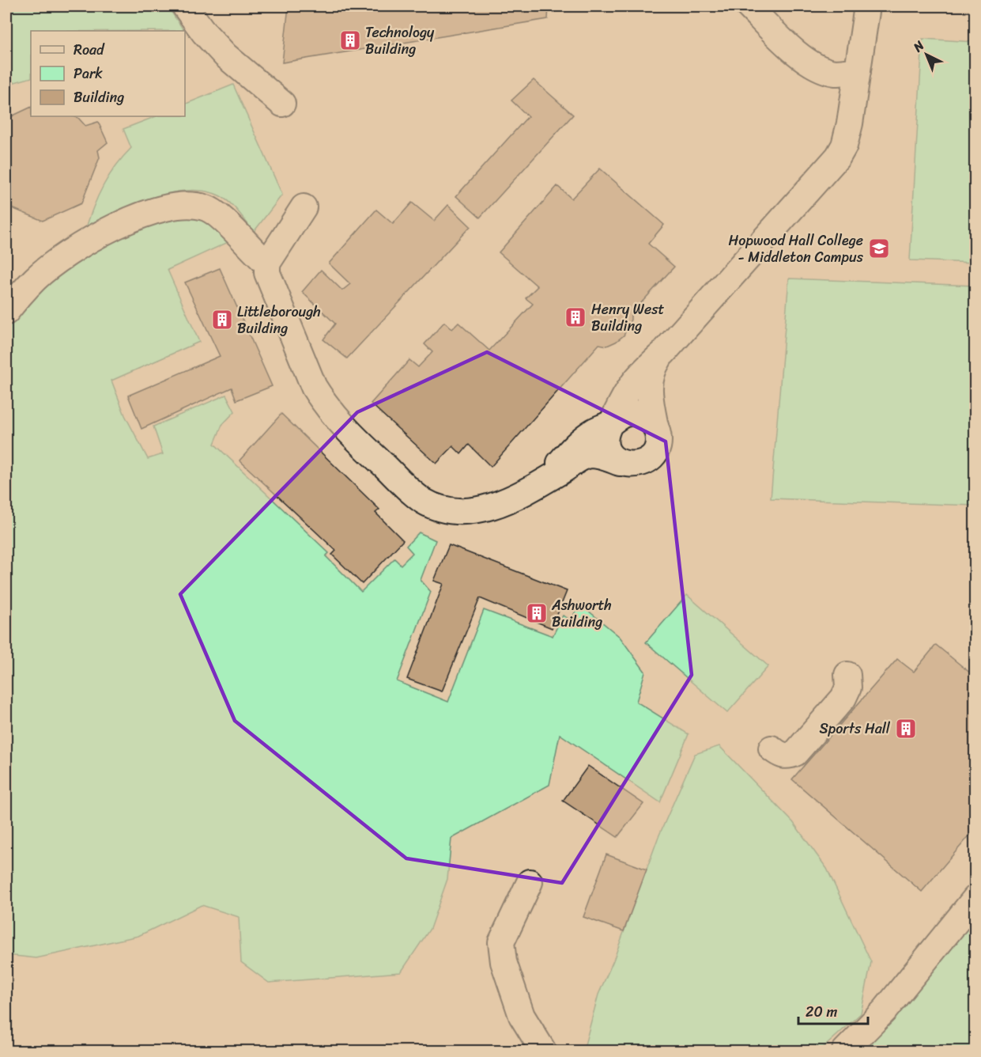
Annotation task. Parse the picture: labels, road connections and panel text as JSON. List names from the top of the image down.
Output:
{
  "places": {
    "building": [
      "Technology Building",
      "Henry West Building",
      "Littleborough Building",
      "Ashworth Building",
      "Sports Hall"
    ],
    "school or university": ["Hopwood Hall College - Middleton Campus"]
  },
  "legend": ["Road", "Park", "Building"],
  "scale_bar": "20 m",
  "north": "top left"
}
